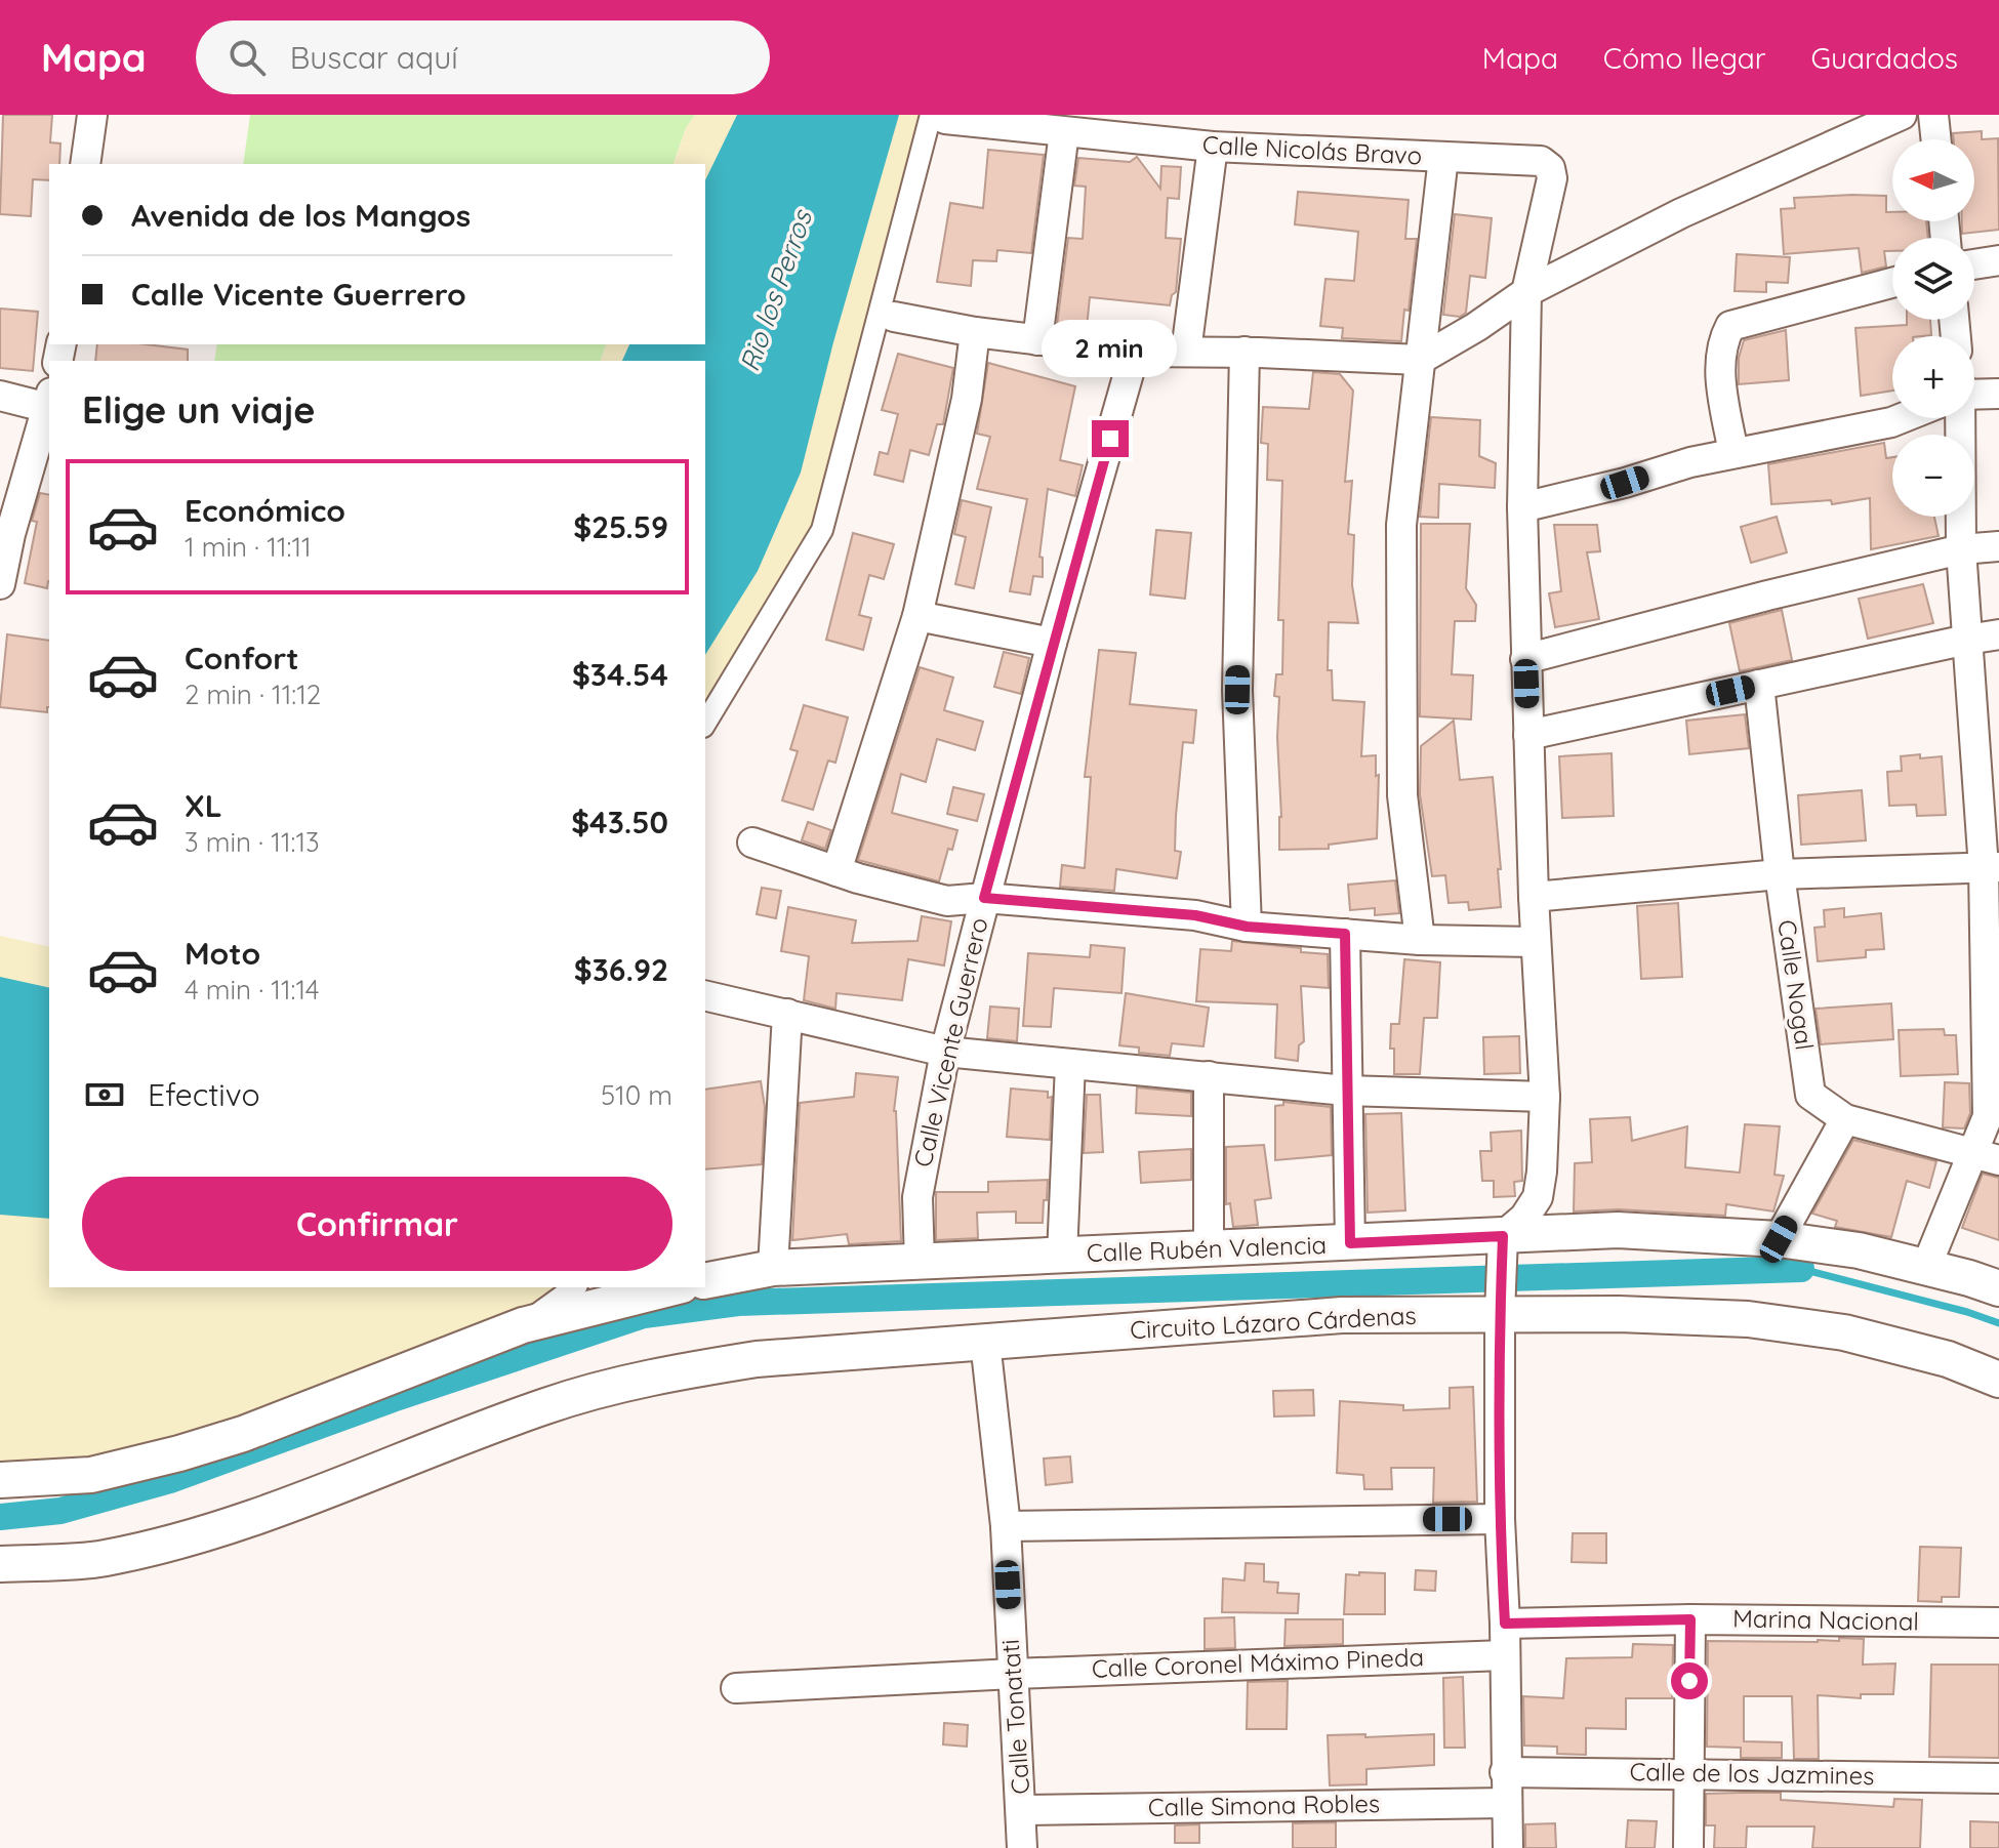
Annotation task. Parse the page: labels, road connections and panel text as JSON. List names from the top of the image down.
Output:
{
  "streets": {
    "street": [
      "Calle Nicolás Bravo",
      "Calle Nogal",
      "Calle Vicente Guerrero",
      "Calle Rubén Valencia",
      "Circuito Lázaro Cárdenas",
      "Marina Nacional",
      "Calle Coronel Máximo Pineda",
      "Calle Tonatati",
      "Calle de los Jazmines",
      "Calle Simona Robles"
    ]
  },
  "crossings": [
    ["Calle Vicente Guerrero", "Calle Rubén Valencia"],
    ["Circuito Lázaro Cárdenas", "Calle Tonatati"],
    ["Calle Coronel Máximo Pineda", "Calle Tonatati"],
    ["Calle Tonatati", "Calle Simona Robles"]
  ],
  "water": ["Rio los Perros"],
  "north": "left",
  "page": {
    "header": "Mapa",
    "search": "Buscar aquí",
    "nav": ["Mapa", "Cómo llegar", "Guardados"],
    "map_buttons": ["+", "−"],
    "banner": ["Avenida de los Mangos", "Calle Vicente Guerrero"],
    "bubble": "2 min",
    "heading": "Elige un viaje",
    "list": [
      {
        "name": "Económico",
        "note": "1 min · 11:11",
        "value": "$25.59"
      },
      {
        "name": "Confort",
        "note": "2 min · 11:12",
        "value": "$34.54"
      },
      {
        "name": "XL",
        "note": "3 min · 11:13",
        "value": "$43.50"
      },
      {
        "name": "Moto",
        "note": "4 min · 11:14",
        "value": "$36.92"
      }
    ],
    "pay": ["Efectivo", "510 m"],
    "buttons": "Confirmar"
  }
}
